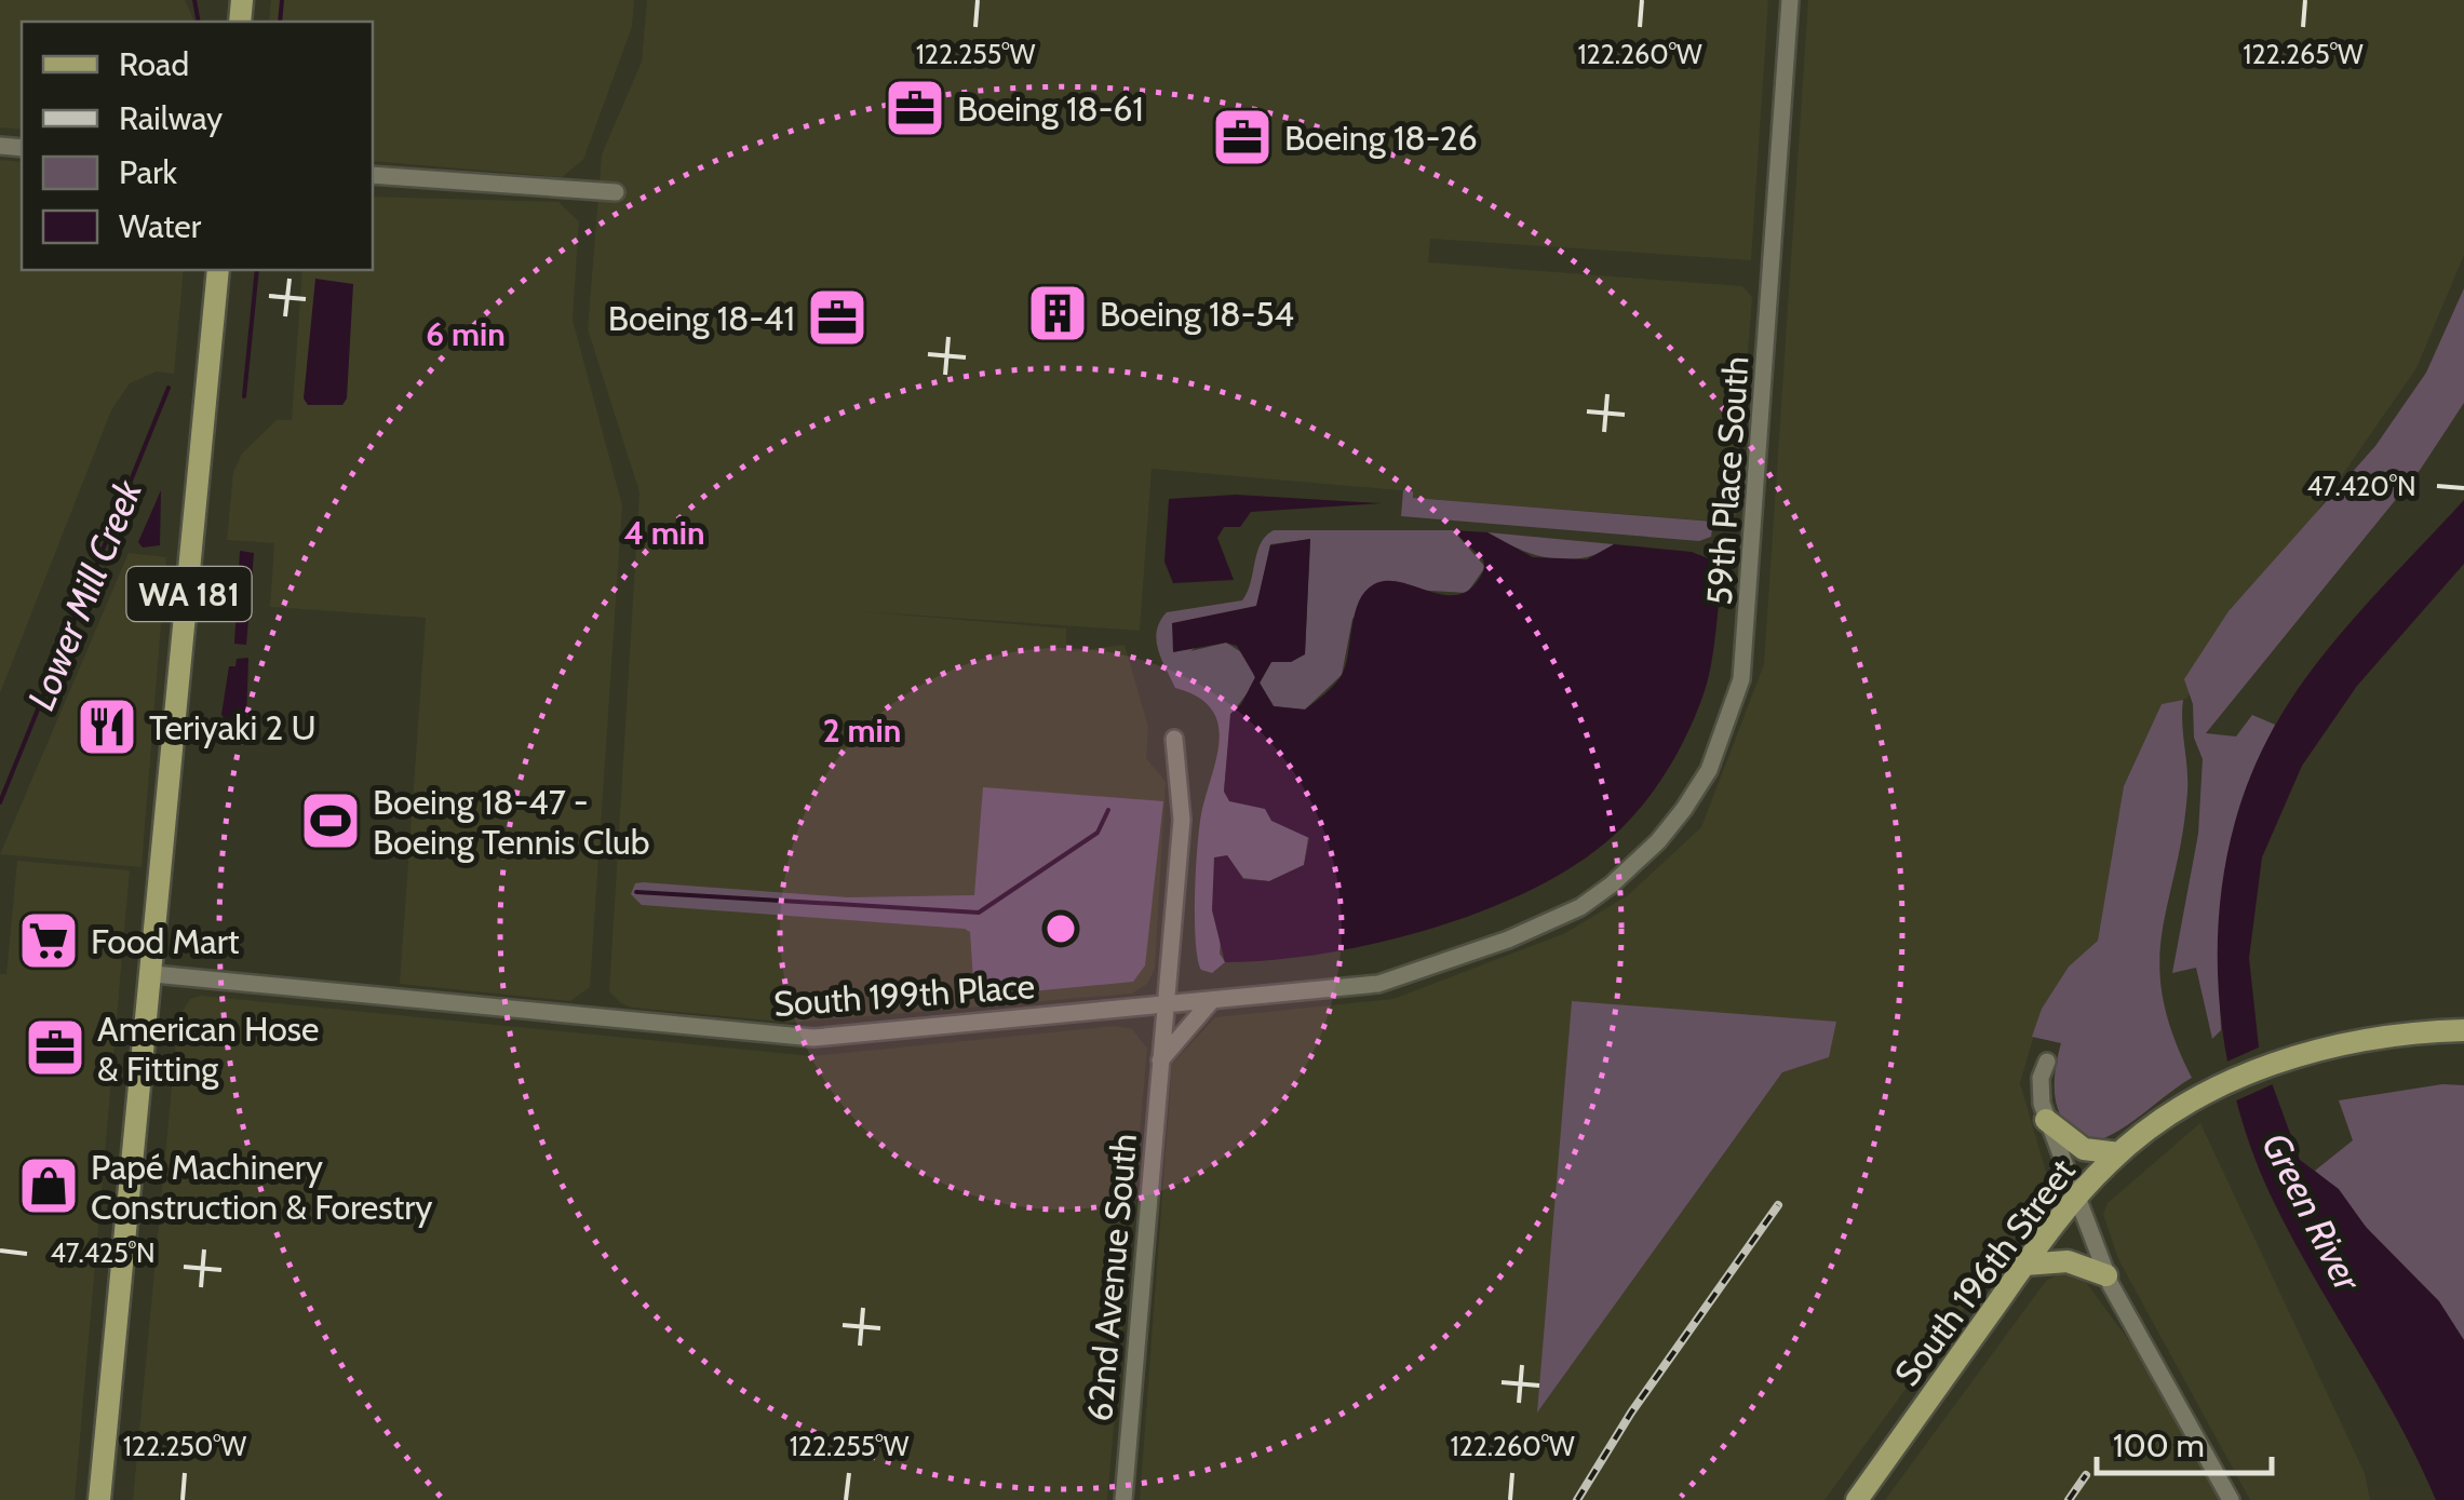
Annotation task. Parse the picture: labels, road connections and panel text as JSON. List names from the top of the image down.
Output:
{
  "streets": {
    "main road": ["WA 181", "South 196th Street"],
    "street": ["59th Place South", "South 199th Place", "62nd Avenue South"]
  },
  "crossings": [
    ["59th Place South", "South 199th Place"],
    ["WA 181", "South 199th Place"],
    ["South 199th Place", "62nd Avenue South"]
  ],
  "water": ["Lower Mill Creek", "Green River"],
  "places": {
    "office": [
      "Boeing 18-61",
      "Boeing 18-26",
      "Boeing 18-41",
      "American Hose & Fitting"
    ],
    "building": ["Boeing 18-54"],
    "restaurant": ["Teriyaki 2 U"],
    "sports": ["Boeing 18-47 - Boeing Tennis Club"],
    "supermarket": ["Food Mart"],
    "shop": ["Papé Machinery Construction & Forestry"]
  },
  "legend": [
    "Road",
    "Railway",
    "Park",
    "Water"
  ],
  "scale_bar": "100 m",
  "coordinates": [
    "122.255°W",
    "122.260°W",
    "122.265°W",
    "47.420°N",
    "47.425°N",
    "122.250°W"
  ],
  "rings": ["6 min", "4 min", "2 min"]
}
